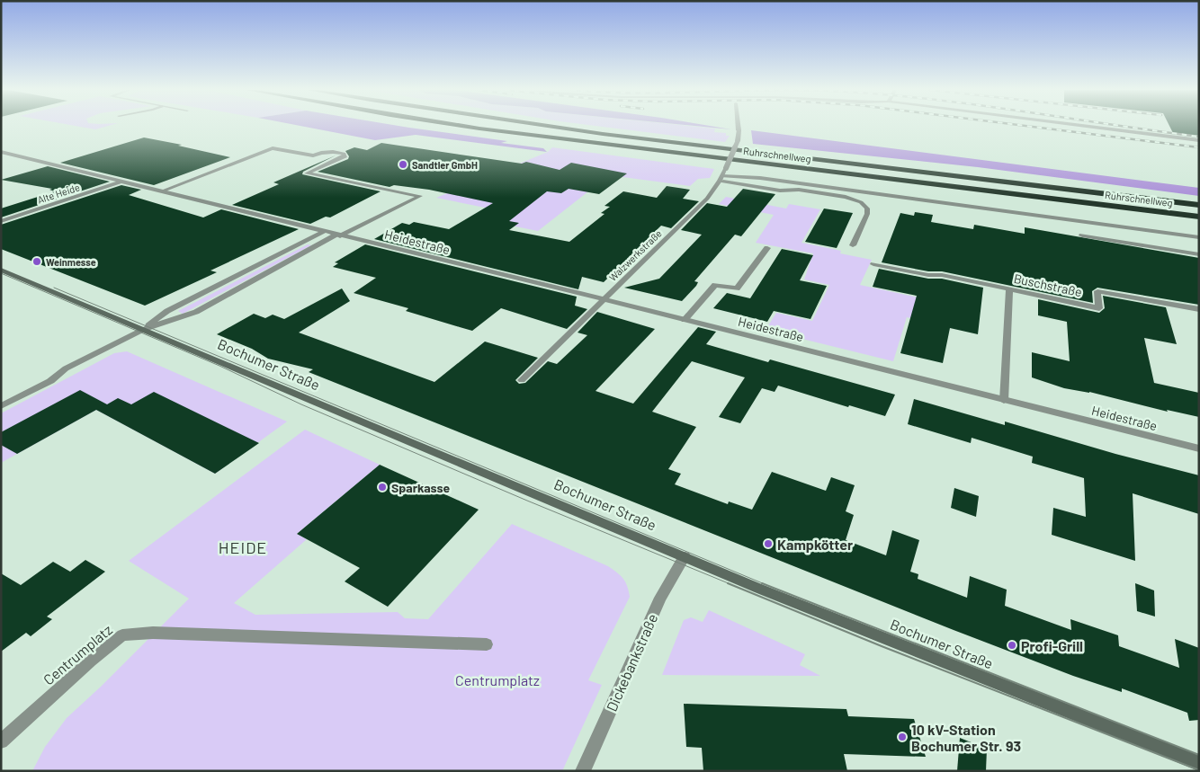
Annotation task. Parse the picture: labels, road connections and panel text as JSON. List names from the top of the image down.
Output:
{
  "streets": {
    "highway": ["Ruhrschnellweg"],
    "main road": ["Bochumer Straße"],
    "street": [
      "Alte Heide",
      "Heidestraße",
      "Walzwerkstraße",
      "Buschstraße",
      "Centrumplatz",
      "Dickebankstraße"
    ]
  },
  "crossings": [
    ["Alte Heide", "Heidestraße"],
    ["Heidestraße", "Walzwerkstraße"],
    ["Bochumer Straße", "Dickebankstraße"]
  ],
  "districts": ["HEIDE"],
  "parks": ["Centrumplatz"],
  "places": [
    "Sandtler GmbH",
    "Weinmesse",
    "Sparkasse",
    "Kampkötter",
    "Profi-Grill",
    "10 kV-Station Bochumer Str. 93"
  ]
}
